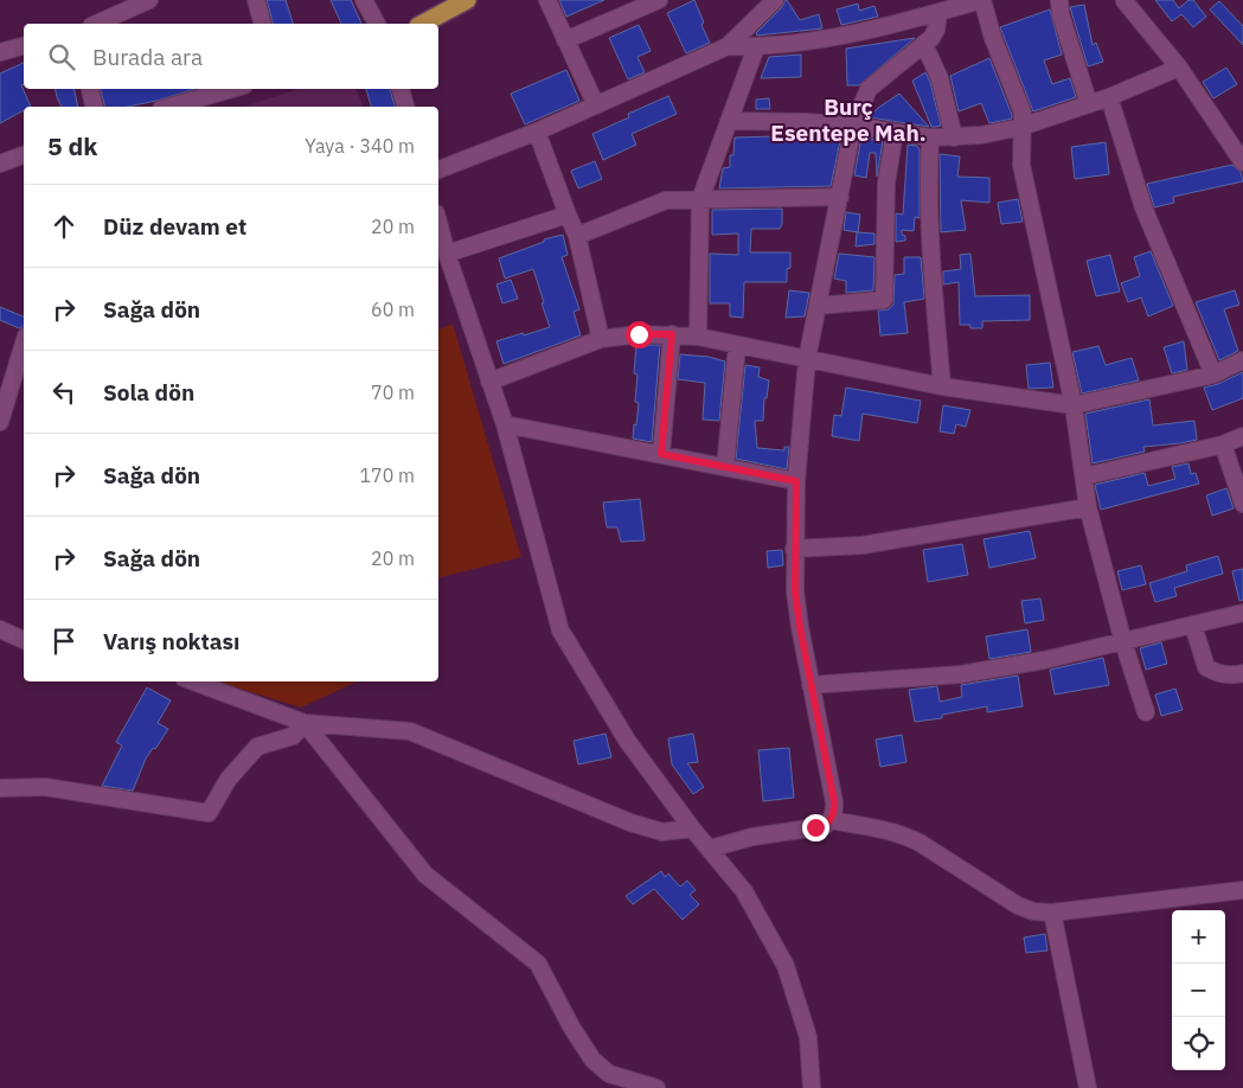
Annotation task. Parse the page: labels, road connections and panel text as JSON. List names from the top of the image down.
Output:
{
  "districts": ["Burç Esentepe Mah."],
  "page": {
    "search": "Burada ara",
    "heading": ["5 dk", "Yaya · 340 m"],
    "list": [
      ["Düz devam et", "20 m"],
      ["Sağa dön", "60 m"],
      ["Sola dön", "70 m"],
      ["Sağa dön", "170 m"],
      ["Sağa dön", "20 m"],
      "Varış noktası"
    ],
    "map_buttons": ["+", "−"]
  }
}
